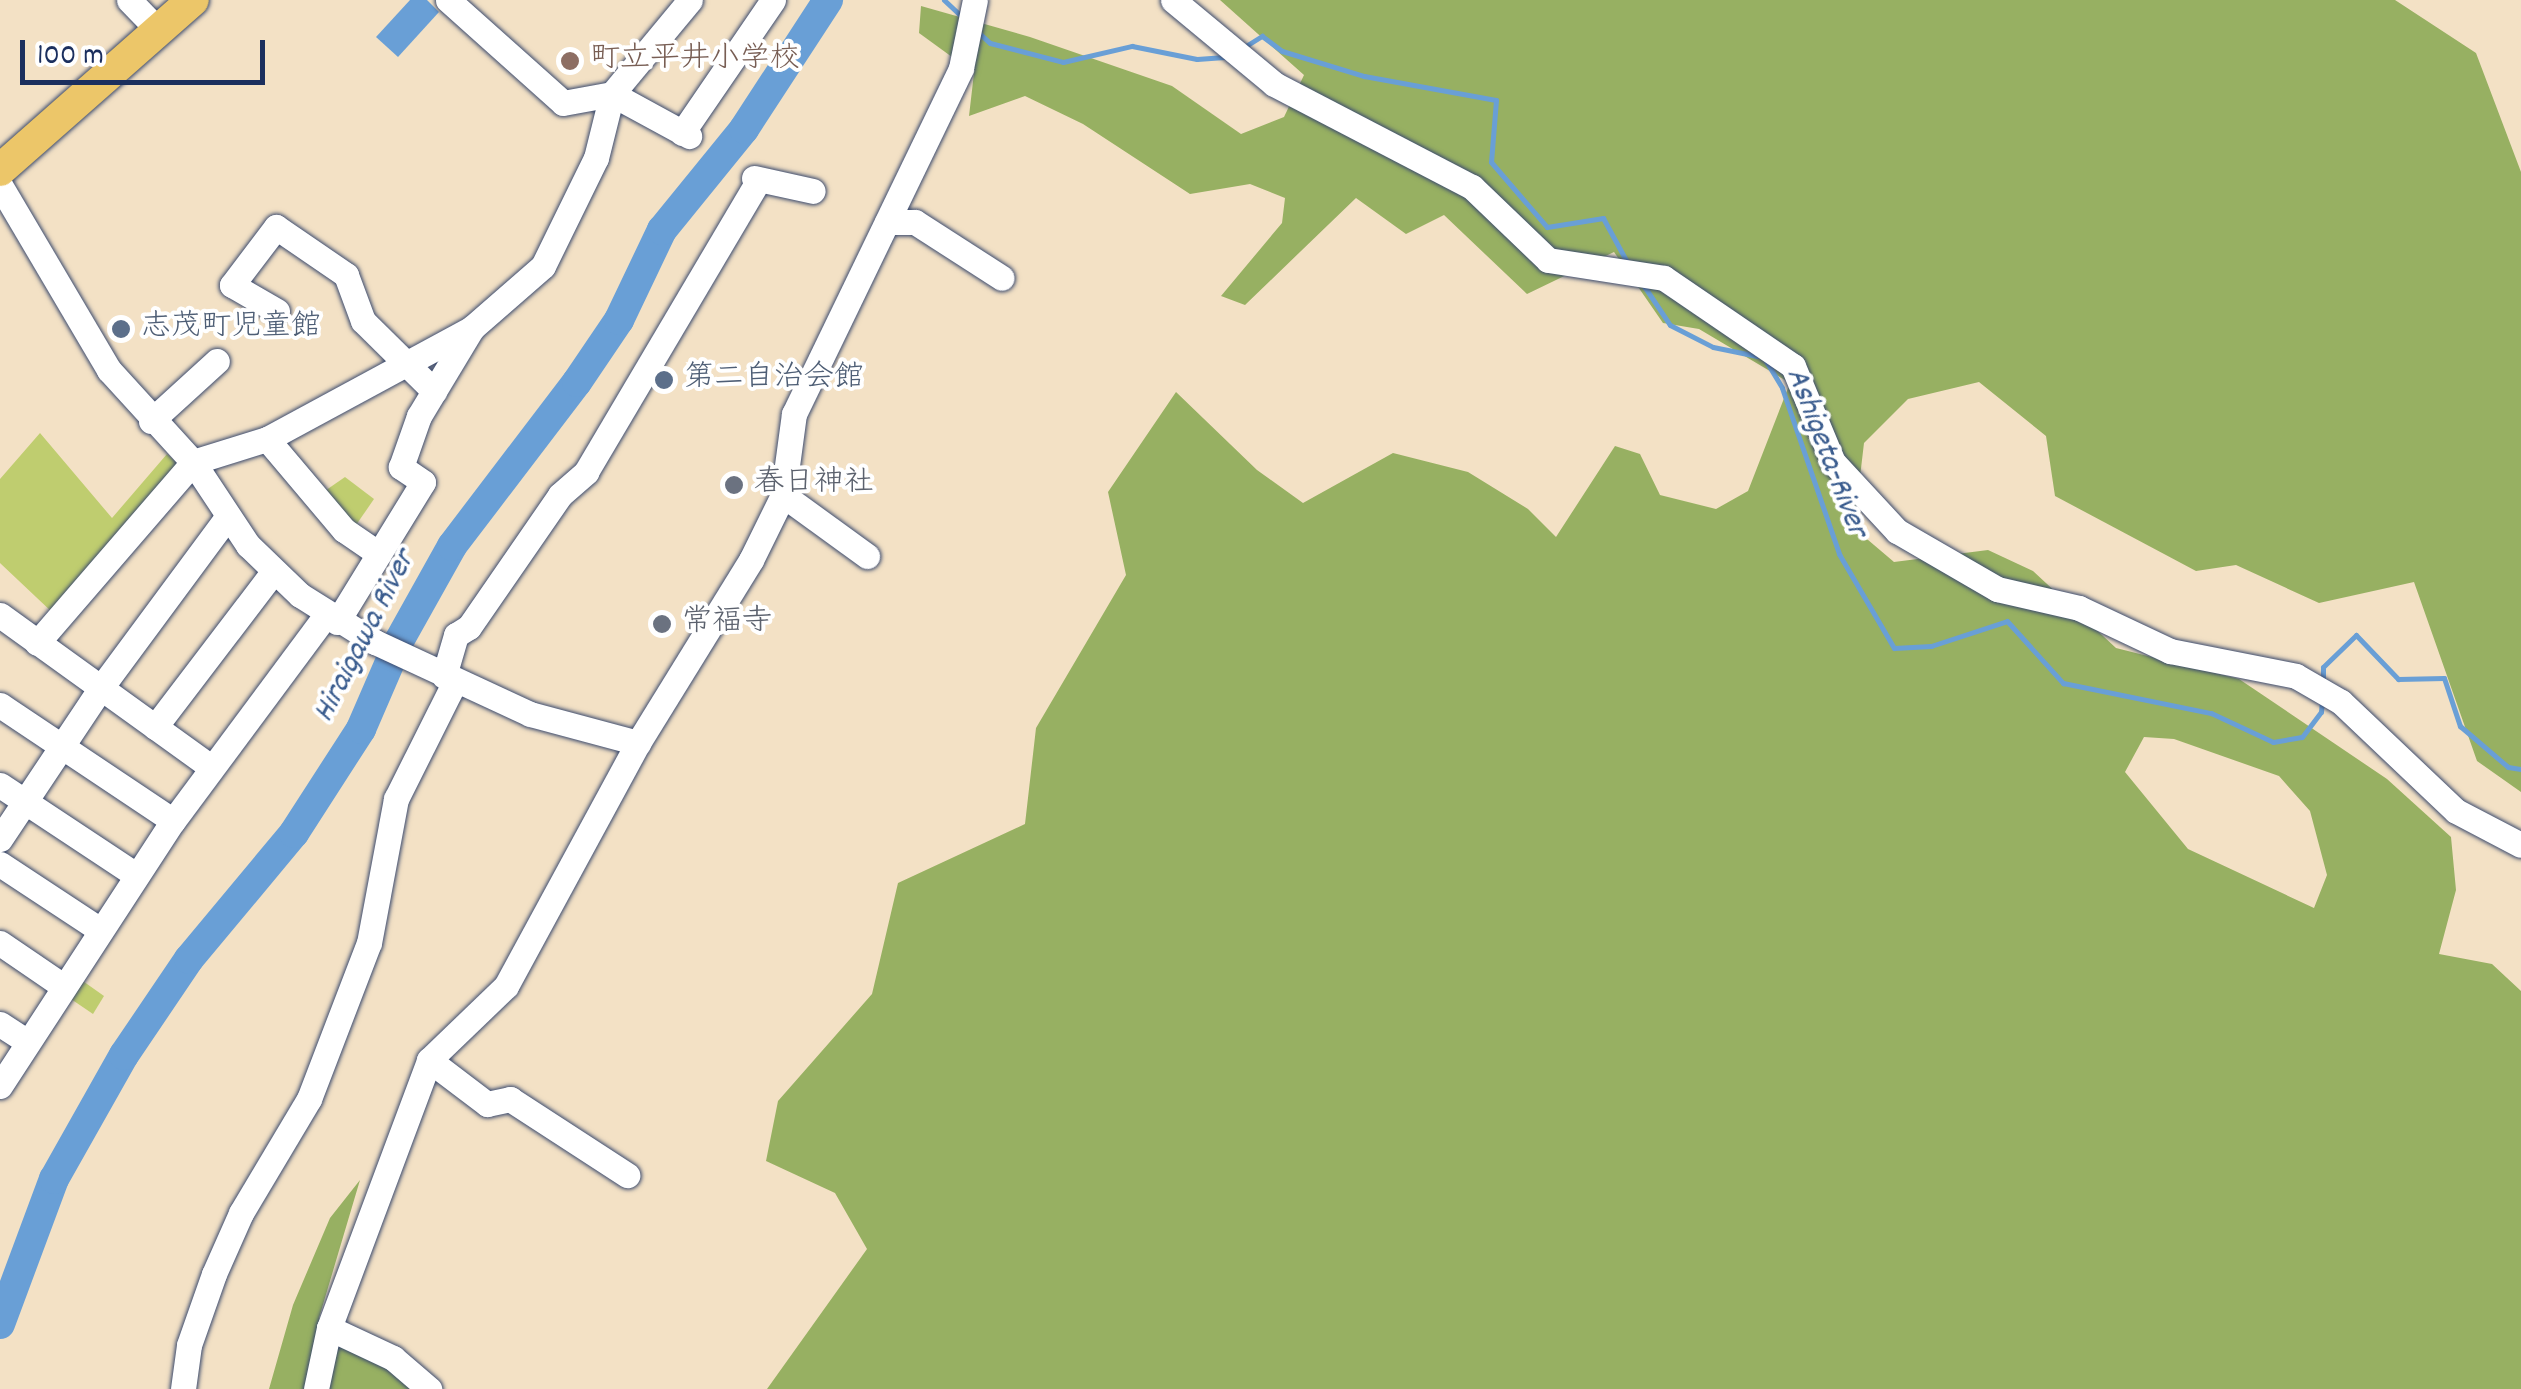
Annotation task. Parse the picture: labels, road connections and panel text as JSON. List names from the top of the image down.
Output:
{
  "water": ["Ashigeta-River", "Hiraigawa River"],
  "places": [
    "町立平井小学校",
    "志茂町児童館",
    "第二自治会館",
    "春日神社",
    "常福寺"
  ],
  "scale_bar": "100 m"
}
